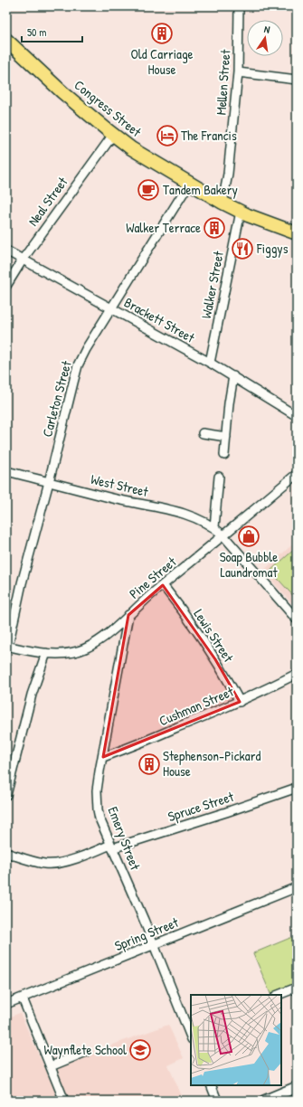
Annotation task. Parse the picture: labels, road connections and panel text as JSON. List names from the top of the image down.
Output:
{
  "streets": {
    "main road": ["Congress Street"],
    "street": [
      "Mellen Street",
      "Neal Street",
      "Walker Street",
      "Brackett Street",
      "Carleton Street",
      "West Street",
      "Pine Street",
      "Lewis Street",
      "Cushman Street",
      "Spruce Street",
      "Emery Street",
      "Spring Street"
    ]
  },
  "crossings": [
    ["Mellen Street", "Congress Street"],
    ["Congress Street", "Neal Street"],
    ["Congress Street", "Walker Street"],
    ["Congress Street", "Carleton Street"],
    ["Neal Street", "Brackett Street"],
    ["Walker Street", "Brackett Street"],
    ["Brackett Street", "Carleton Street"],
    ["Carleton Street", "West Street"],
    ["Carleton Street", "Pine Street"],
    ["West Street", "Pine Street"],
    ["Pine Street", "Lewis Street"],
    ["Pine Street", "Emery Street"],
    ["Lewis Street", "Cushman Street"],
    ["Cushman Street", "Emery Street"],
    ["Spruce Street", "Emery Street"],
    ["Emery Street", "Spring Street"]
  ],
  "places": {
    "building": ["Old Carriage House", "Walker Terrace", "Stephenson-Pickard House"],
    "hotel": ["The Francis"],
    "cafe": ["Tandem Bakery"],
    "restaurant": ["Figgys"],
    "shop": ["Soap Bubble Laundromat"],
    "school or university": ["Waynflete School"]
  },
  "scale_bar": "50 m",
  "north": "top"
}
